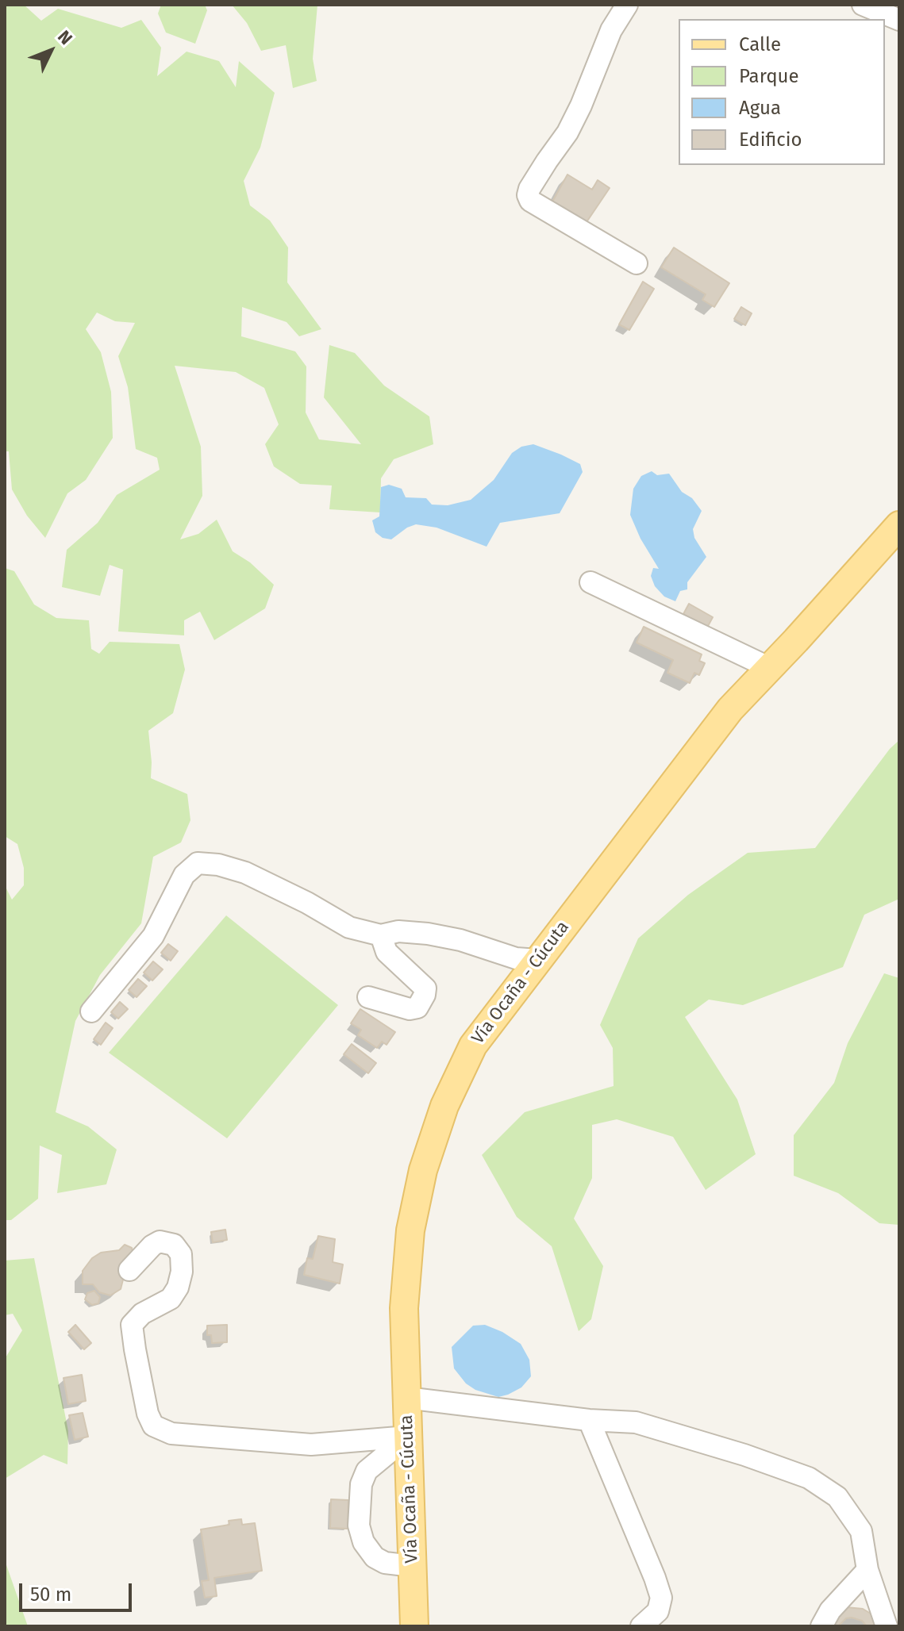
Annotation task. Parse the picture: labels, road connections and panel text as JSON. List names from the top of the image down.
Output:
{
  "streets": {
    "main road": ["Vía Ocaña - Cúcuta"]
  },
  "legend": [
    "Calle",
    "Parque",
    "Agua",
    "Edificio"
  ],
  "scale_bar": "50 m",
  "north": "top right"
}
